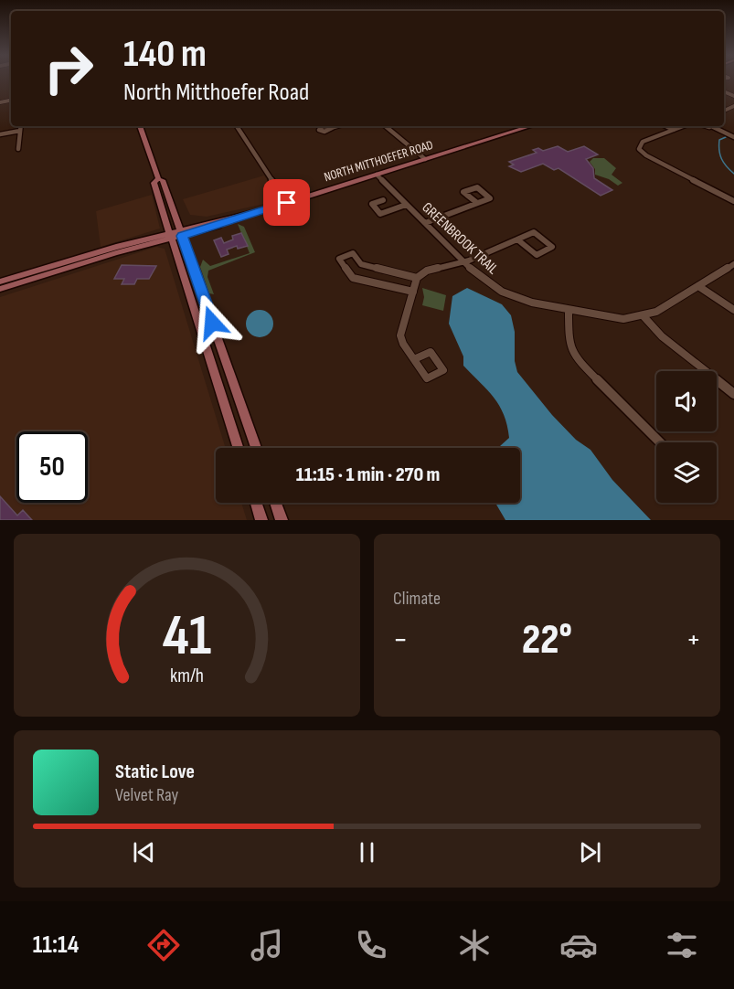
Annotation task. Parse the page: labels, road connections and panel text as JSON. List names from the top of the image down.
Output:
{
  "streets": {
    "main road": ["NORTH MITTHOEFER ROAD"],
    "street": ["GREENBROOK TRAIL"]
  },
  "crossings": [
    ["NORTH MITTHOEFER ROAD", "GREENBROOK TRAIL"]
  ],
  "page": {
    "turn": ["140 m", "North Mitthoefer Road"],
    "limit": "50",
    "trip": "11:15 · 1 min · 270 m",
    "tile": "Climate",
    "heat": ["−", "22°", "+"],
    "song": ["Static Love", "Velvet Ray"],
    "tabs": "11:14",
    "gauge": ["41", "km/h"]
  }
}
